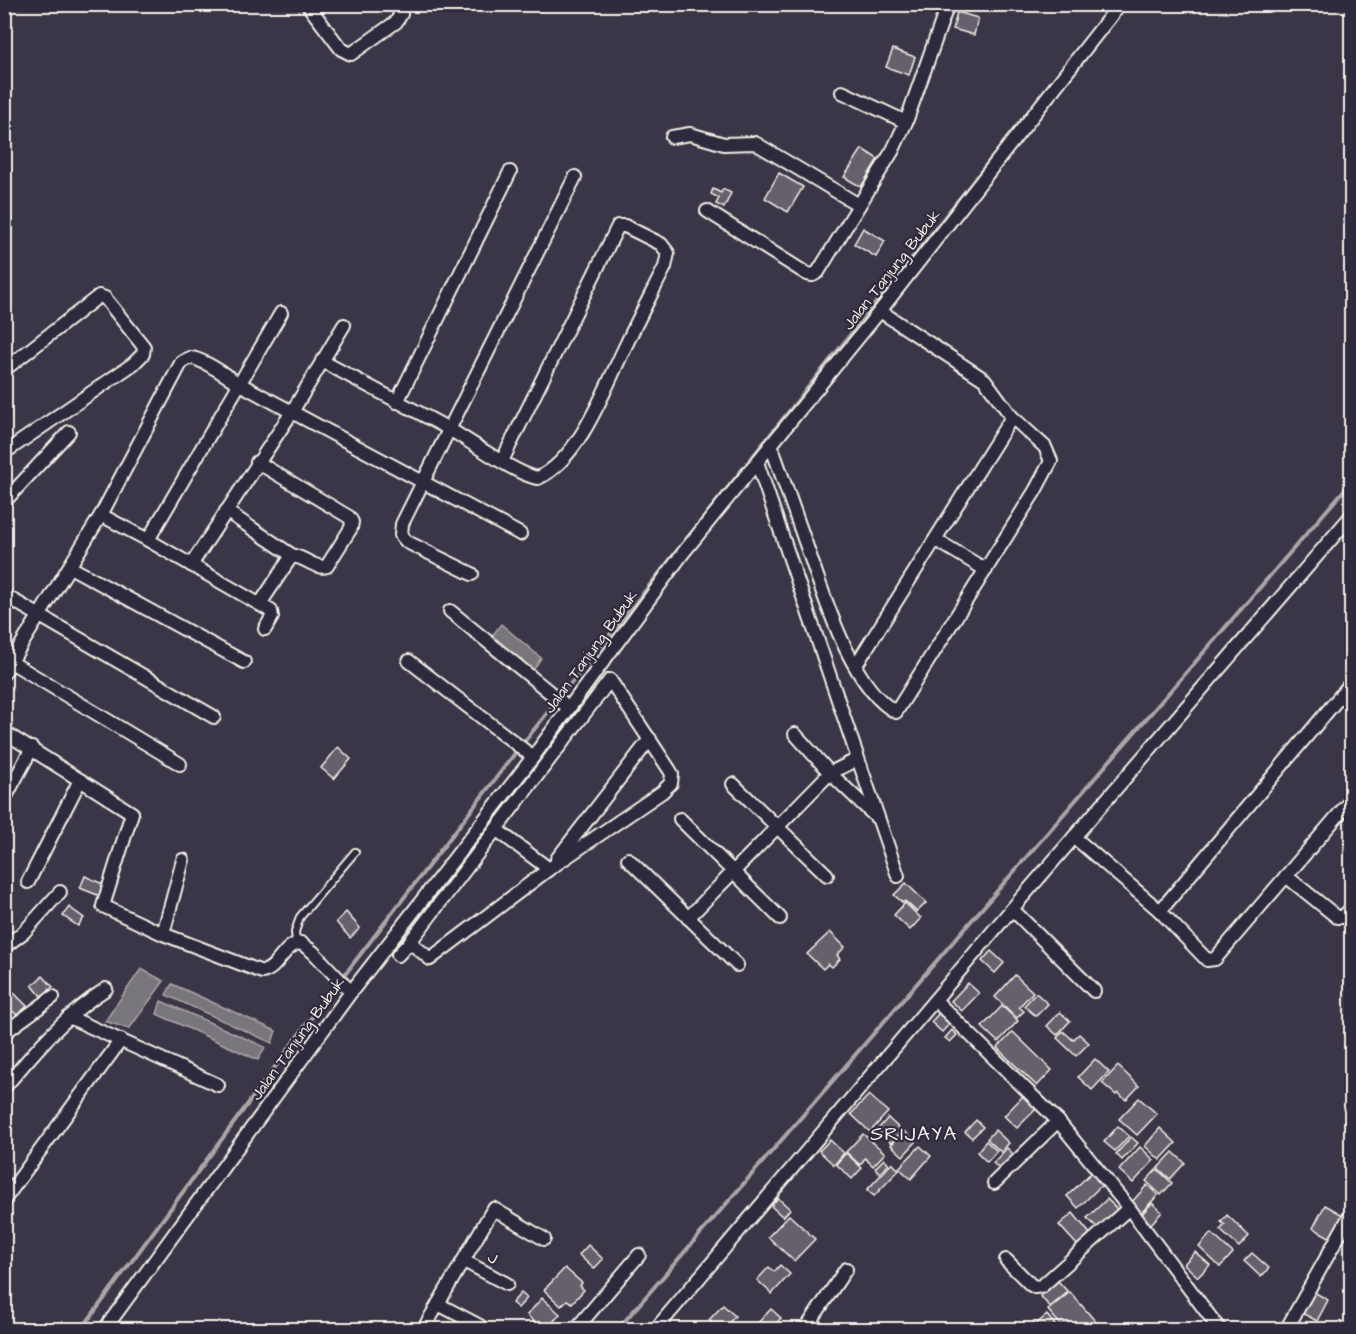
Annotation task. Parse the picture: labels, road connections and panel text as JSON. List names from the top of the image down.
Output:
{
  "streets": {
    "street": ["Jalan Tanjung Bubuk", "J"]
  },
  "districts": ["SRIJAYA"]
}
